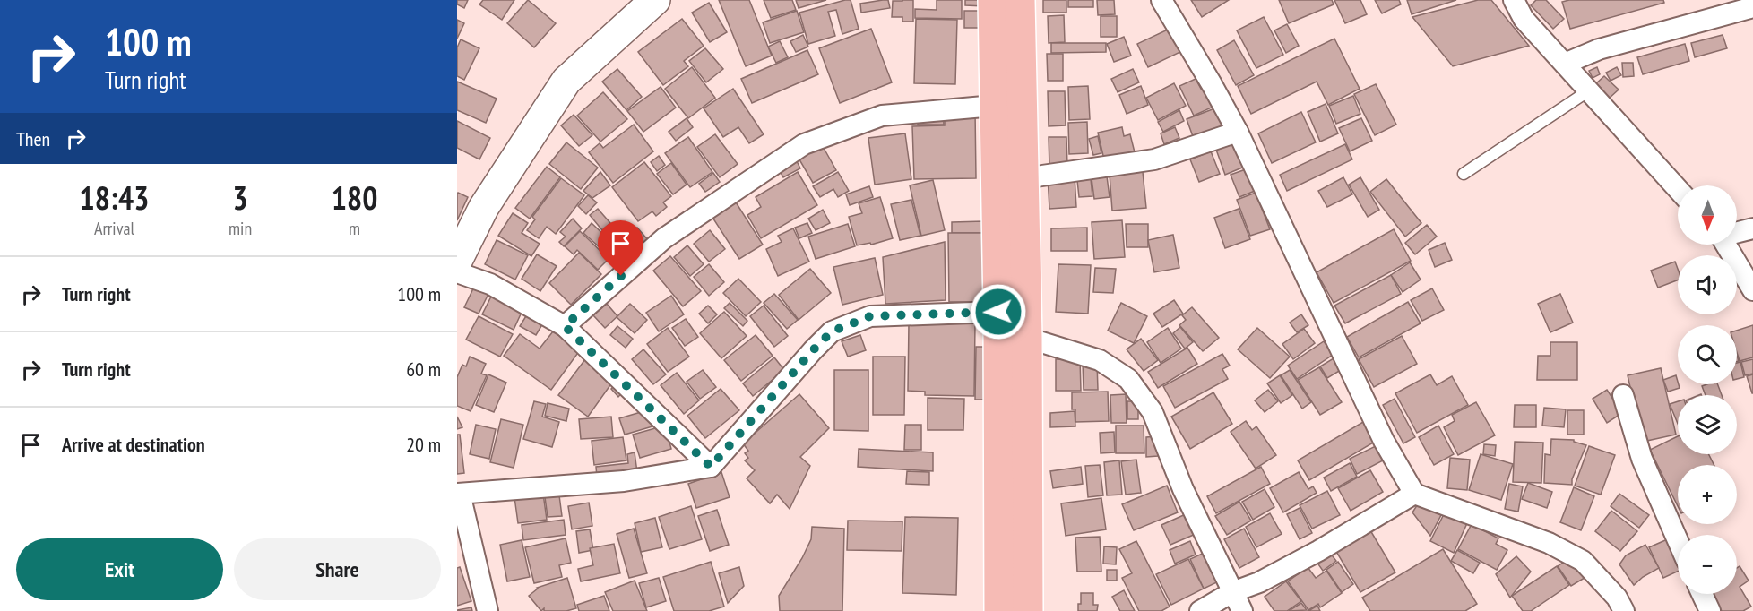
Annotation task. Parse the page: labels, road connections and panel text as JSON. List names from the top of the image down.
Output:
{
  "north": "bottom",
  "page": {
    "turn": ["100 m", "Turn right"],
    "then": "Then",
    "eta": [
      "18:43",
      "Arrival",
      "3",
      "min",
      "180",
      "m"
    ],
    "map_buttons": ["+", "−"],
    "list": [
      {
        "name": "Turn right",
        "value": "100 m"
      },
      {
        "name": "Turn right",
        "value": "60 m"
      },
      {
        "name": "Arrive at destination",
        "value": "20 m"
      }
    ],
    "buttons": ["Exit", "Share"]
  }
}
